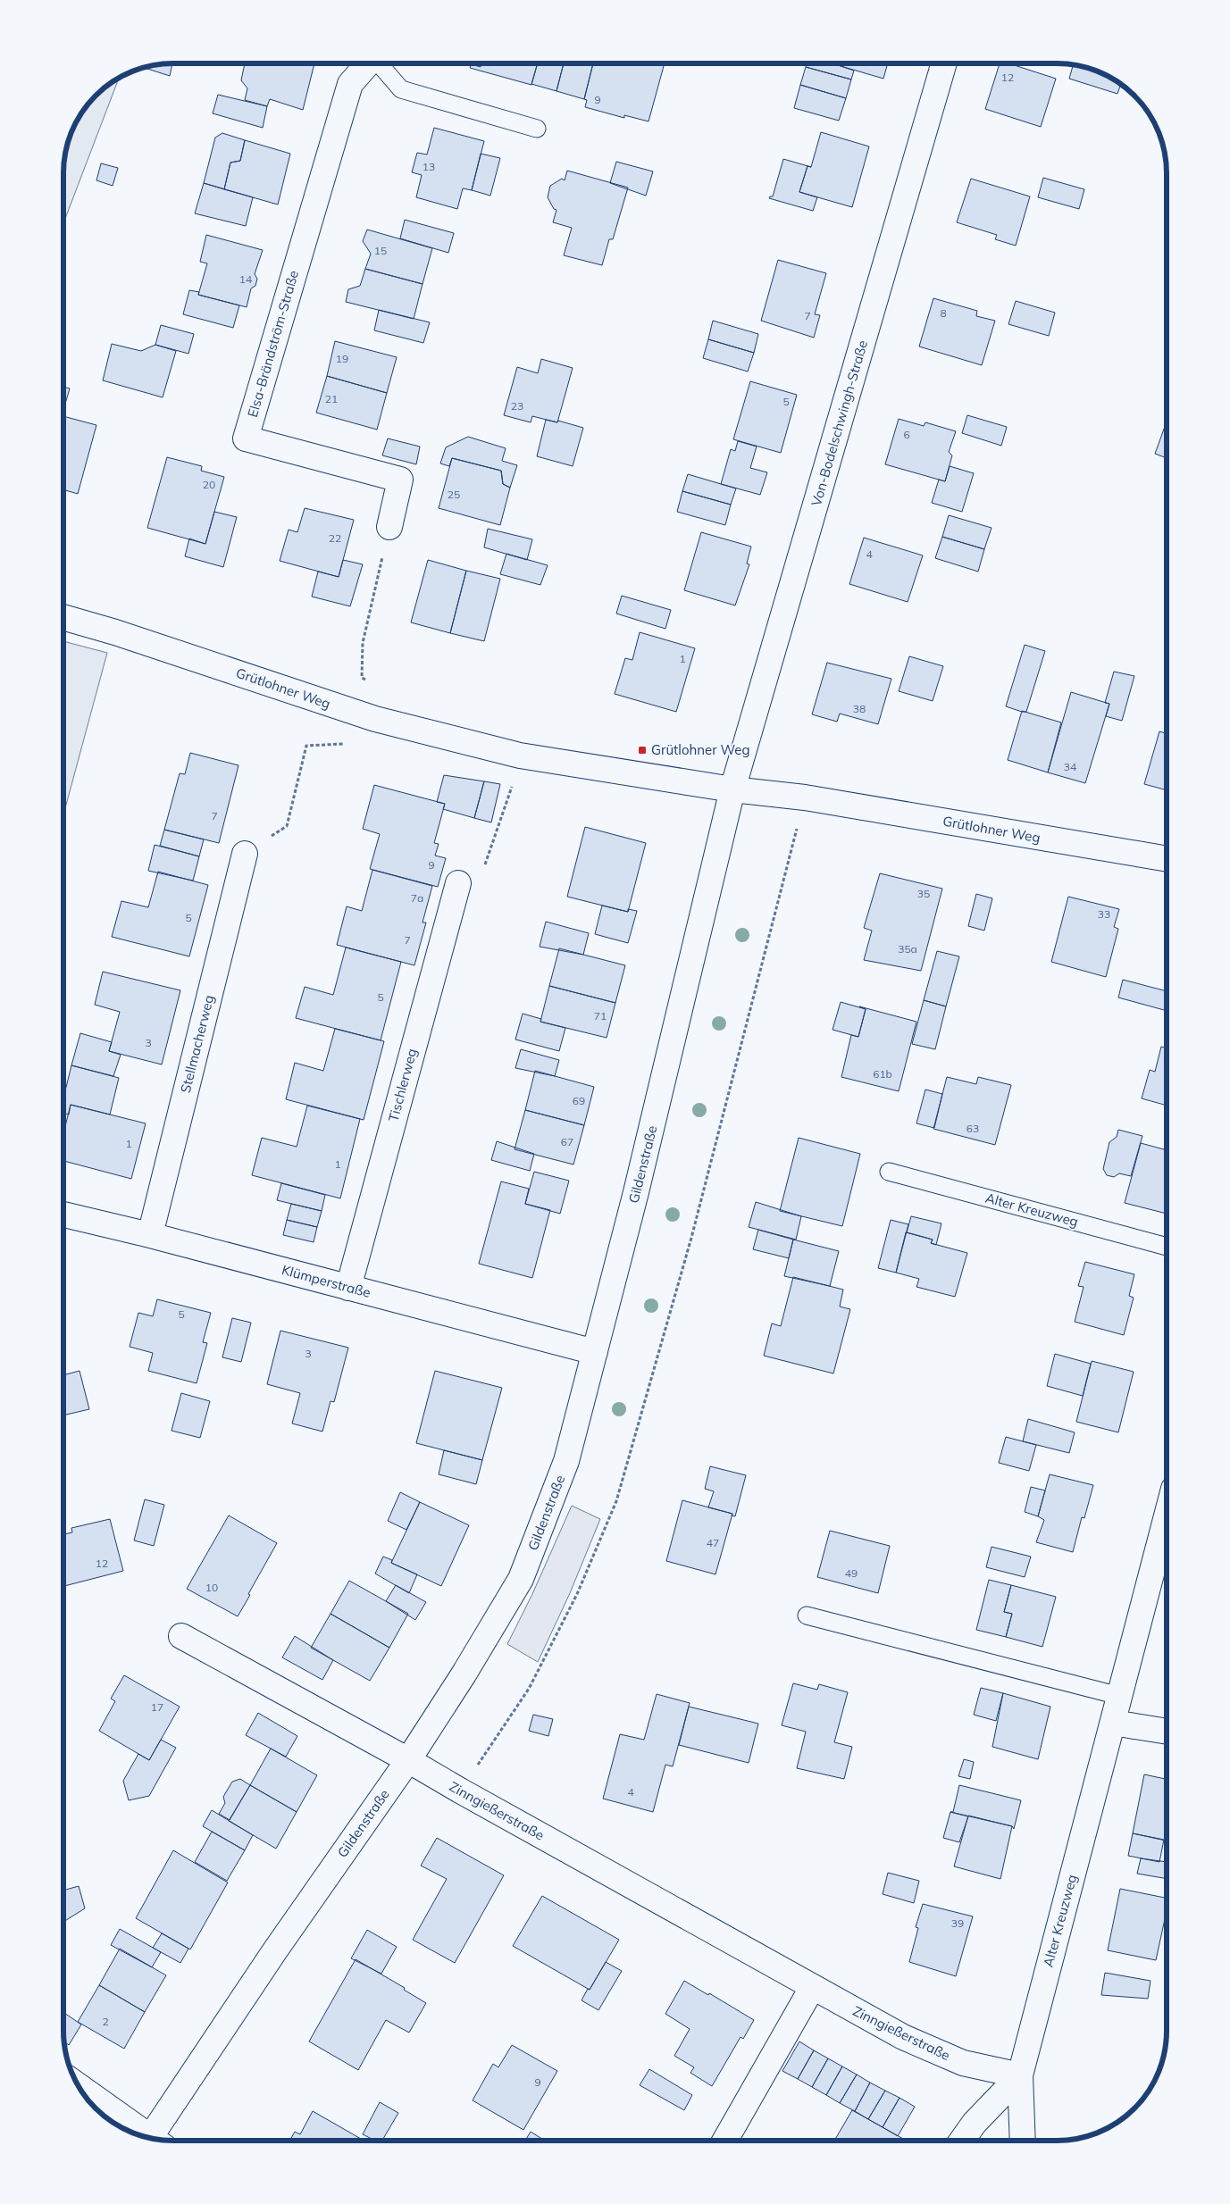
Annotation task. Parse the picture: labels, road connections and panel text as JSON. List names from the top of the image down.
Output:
{
  "streets": {
    "street": [
      "Elsa-Brändström-Straße",
      "Von-Bodelschwingh-Straße",
      "Grütlohner Weg",
      "Stellmacherweg",
      "Tischlerweg",
      "Gildenstraße",
      "Alter Kreuzweg",
      "Klümperstraße",
      "Zinngießerstraße"
    ]
  },
  "crossings": [
    ["Von-Bodelschwingh-Straße", "Grütlohner Weg"],
    ["Von-Bodelschwingh-Straße", "Gildenstraße"],
    ["Grütlohner Weg", "Gildenstraße"],
    ["Stellmacherweg", "Klümperstraße"],
    ["Tischlerweg", "Klümperstraße"],
    ["Gildenstraße", "Klümperstraße"],
    ["Gildenstraße", "Zinngießerstraße"],
    ["Alter Kreuzweg", "Zinngießerstraße"]
  ],
  "places": {
    "transit": ["Grütlohner Weg"]
  },
  "house_numbers": [
    "12",
    "9",
    "13",
    "15",
    "14",
    "8",
    "7",
    "19",
    "21",
    "5",
    "23",
    "6",
    "20",
    "25",
    "22",
    "4",
    "1",
    "38",
    "34",
    "7",
    "9",
    "35",
    "7a",
    "33",
    "5",
    "7",
    "35a",
    "5",
    "71",
    "3",
    "61b",
    "69",
    "63",
    "67",
    "1",
    "1",
    "5",
    "3",
    "47",
    "12",
    "49",
    "10",
    "17",
    "4",
    "39",
    "2",
    "9"
  ]
}
